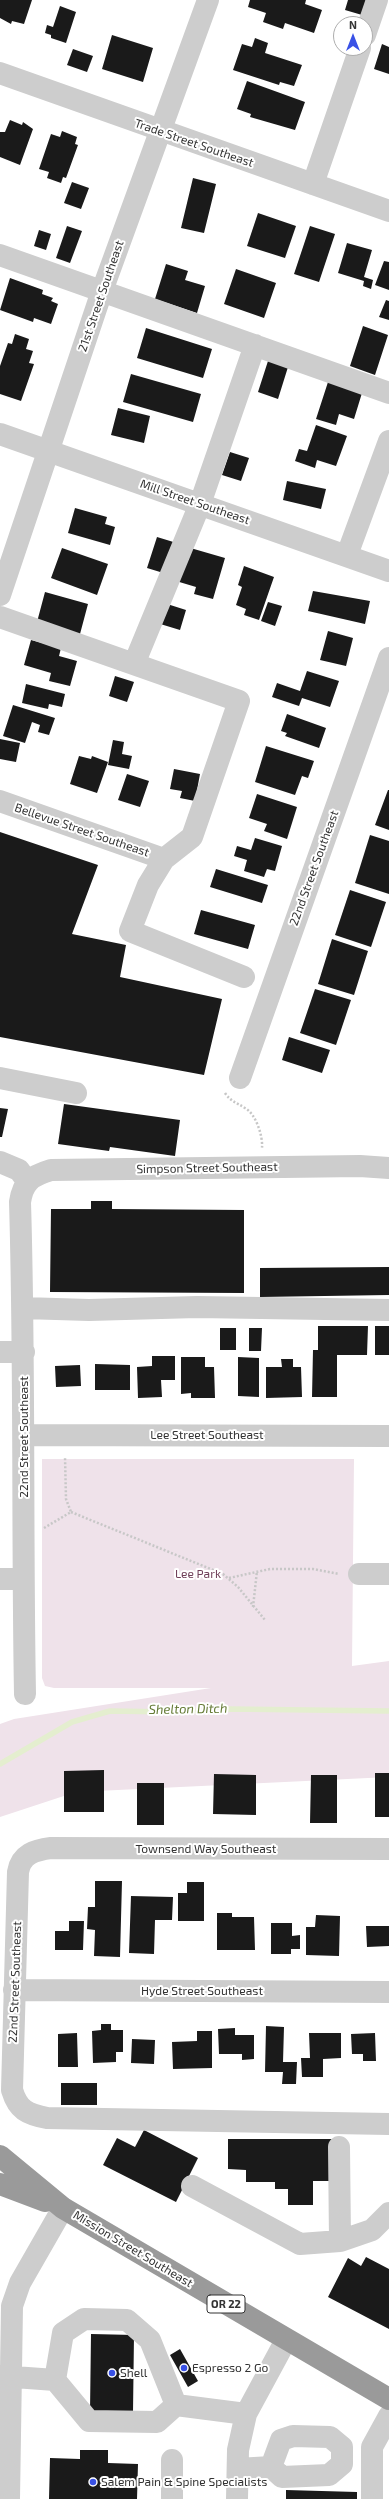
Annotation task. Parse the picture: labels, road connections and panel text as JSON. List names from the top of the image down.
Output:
{
  "streets": {
    "highway": ["Mission Street Southeast", "OR 22"],
    "street": [
      "Trade Street Southeast",
      "21st Street Southeast",
      "Mill Street Southeast",
      "Bellevue Street Southeast",
      "22nd Street Southeast",
      "Simpson Street Southeast",
      "Lee Street Southeast",
      "Townsend Way Southeast",
      "Hyde Street Southeast"
    ]
  },
  "crossings": [
    ["Trade Street Southeast", "21st Street Southeast"],
    ["21st Street Southeast", "Mill Street Southeast"],
    ["22nd Street Southeast", "Simpson Street Southeast"],
    ["22nd Street Southeast", "Lee Street Southeast"],
    ["22nd Street Southeast", "Townsend Way Southeast"],
    ["22nd Street Southeast", "Hyde Street Southeast"]
  ],
  "water": ["Shelton Ditch"],
  "parks": ["Lee Park"],
  "places": ["Espresso 2 Go", "Shell", "Salem Pain & Spine Specialists"],
  "north": "top"
}
